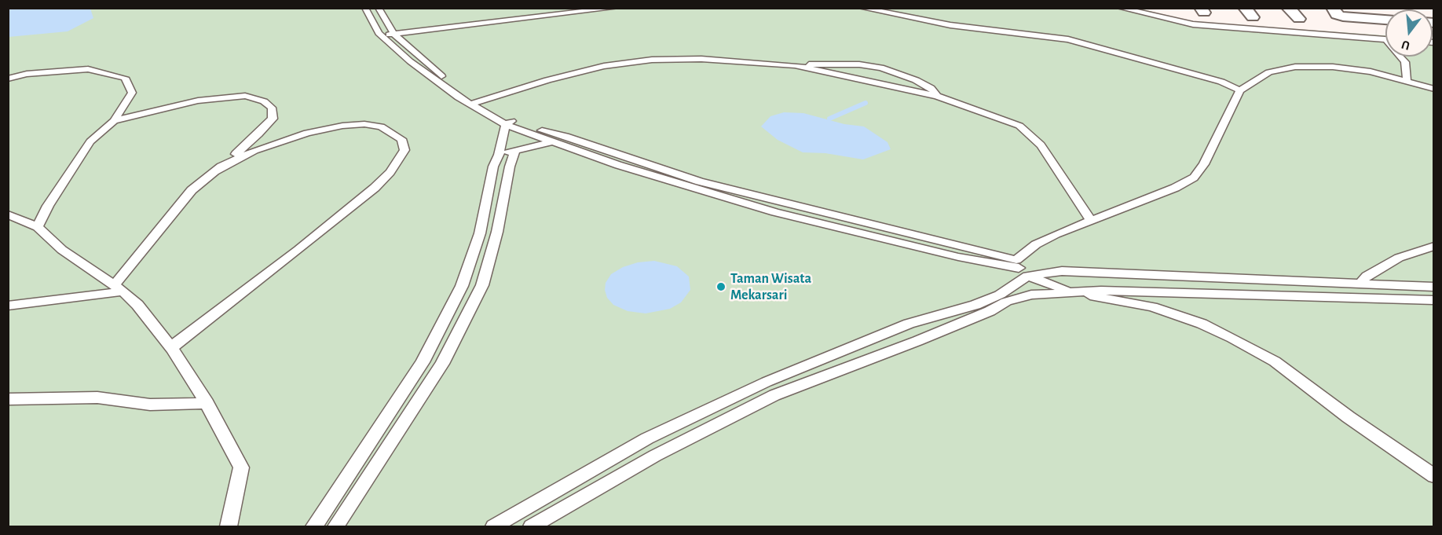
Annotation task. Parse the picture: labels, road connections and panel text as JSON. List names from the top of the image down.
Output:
{
  "places": ["Taman Wisata Mekarsari"],
  "north": "bottom"
}
